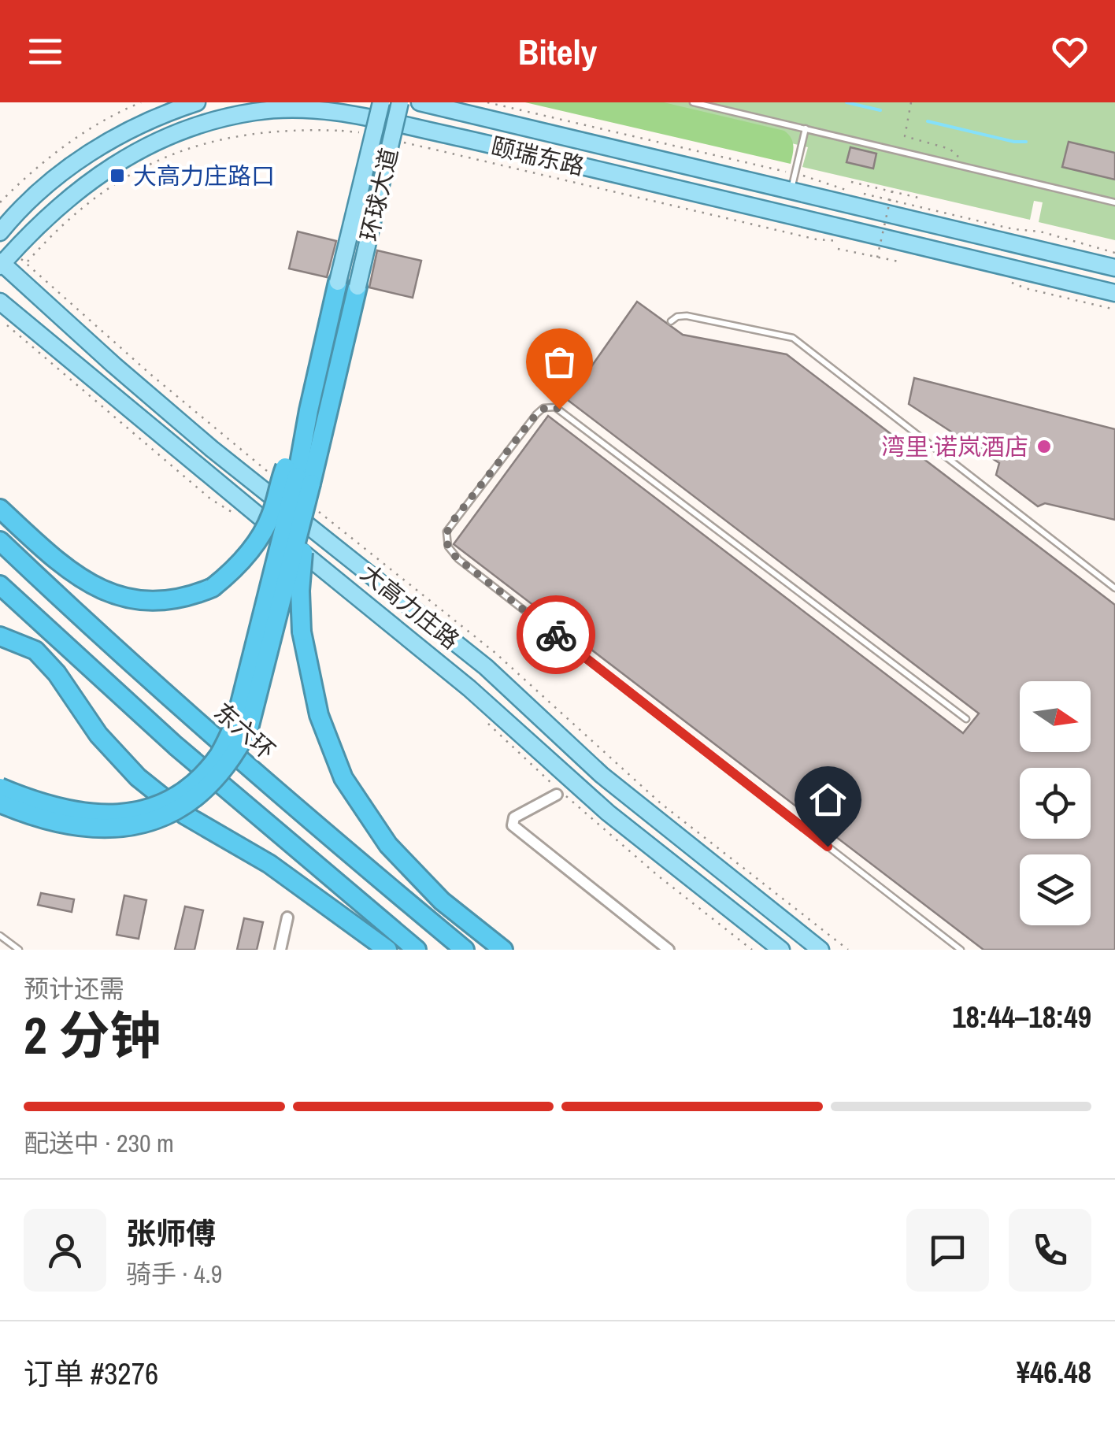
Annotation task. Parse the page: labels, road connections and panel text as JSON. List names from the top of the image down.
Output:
{
  "streets": {
    "highway": ["东六环"],
    "main road": ["颐瑞东路", "环球大道", "大高力庄路"]
  },
  "crossings": [
    ["颐瑞东路", "大高力庄路"]
  ],
  "places": {
    "transit": ["大高力庄路口"],
    "other": ["湾里·诺岚酒店"]
  },
  "north": "right",
  "page": {
    "header": "Bitely",
    "heading": ["2 分钟", "预计还需", "18:44–18:49"],
    "panel": [
      "张师傅",
      "骑手 · 4.9",
      "订单 #3276",
      "¥46.48"
    ],
    "bar": "配送中 · 230 m"
  }
}
